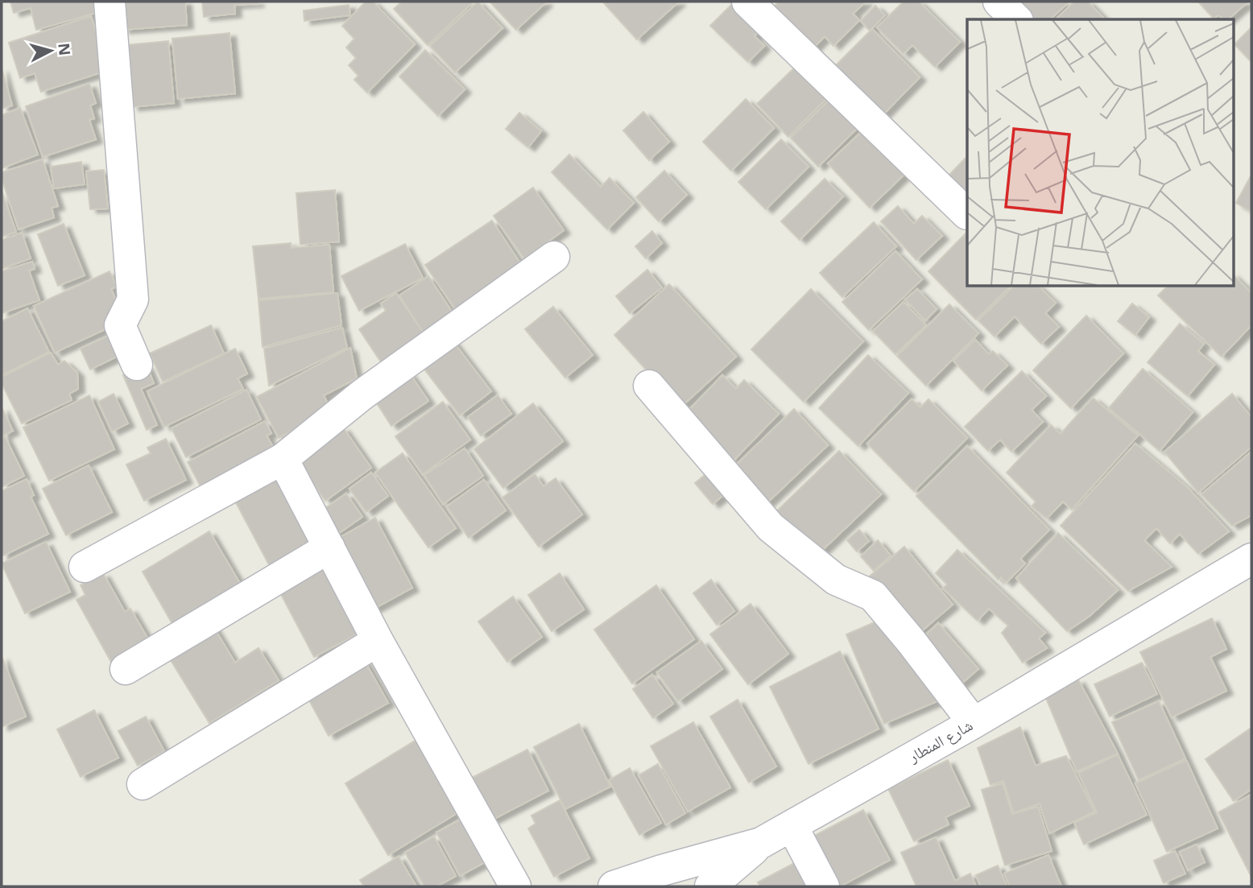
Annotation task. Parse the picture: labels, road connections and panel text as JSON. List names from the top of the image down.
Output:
{
  "streets": {
    "street": ["شارع المنطار"]
  },
  "north": "right"
}
